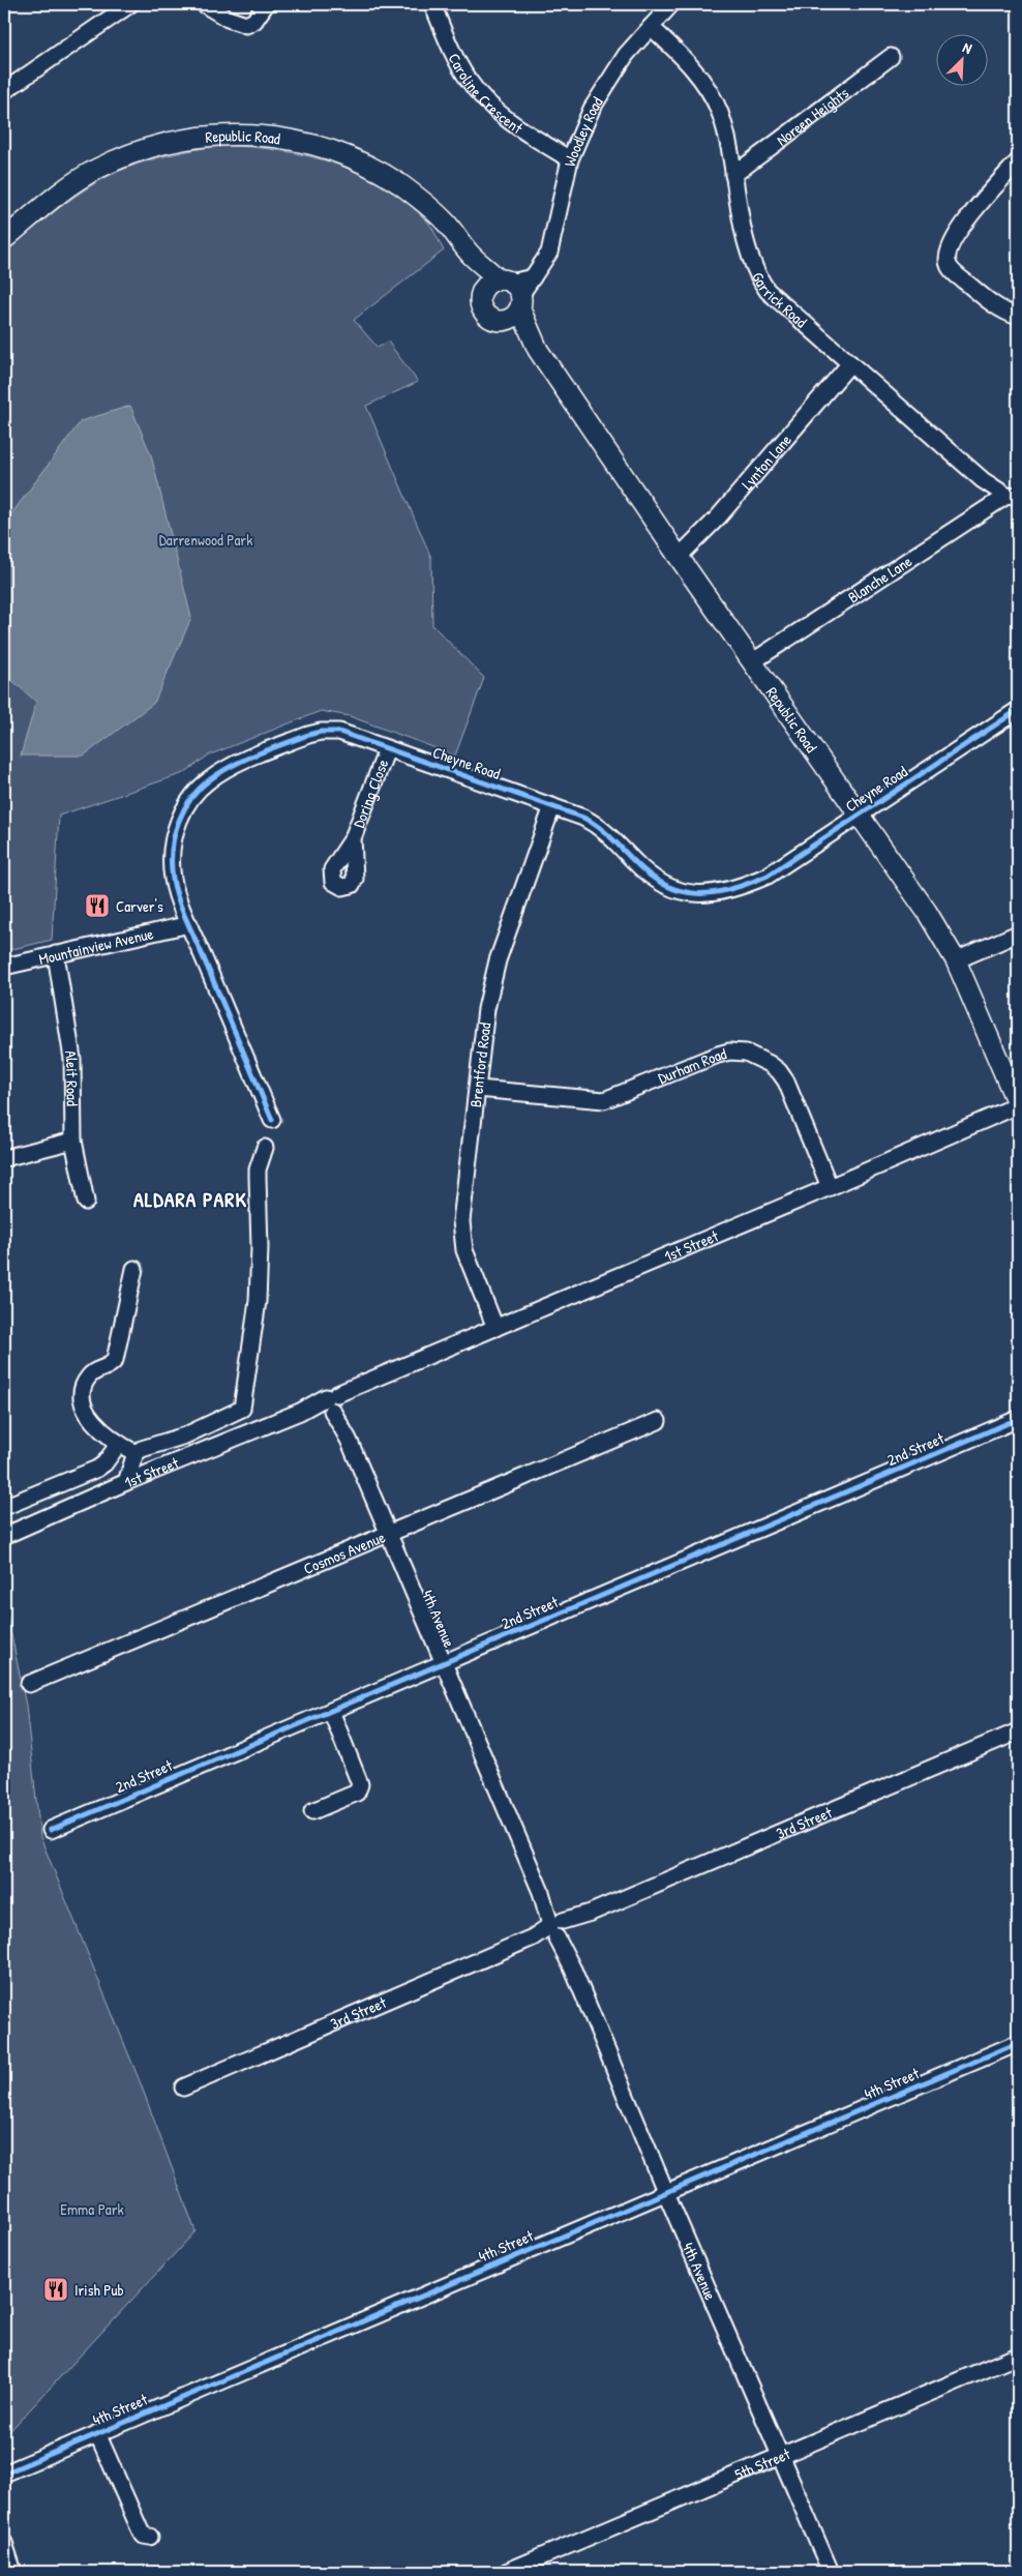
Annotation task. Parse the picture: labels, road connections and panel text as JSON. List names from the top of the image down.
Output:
{
  "streets": {
    "main road": ["Republic Road"],
    "street": [
      "Caroline Crescent",
      "Noreen Heights",
      "Woodley Road",
      "Garrick Road",
      "Lynton Lane",
      "Blanche Lane",
      "Cheyne Road",
      "Doring Close",
      "Mountainview Avenue",
      "Brentford Road",
      "Durham Road",
      "Aleit Road",
      "1st Street",
      "2nd Street",
      "Cosmos Avenue",
      "4th Avenue",
      "3rd Street",
      "4th Street",
      "5th Street"
    ]
  },
  "crossings": [
    ["Caroline Crescent", "Woodley Road"],
    ["Noreen Heights", "Garrick Road"],
    ["Woodley Road", "Republic Road"],
    ["Woodley Road", "Garrick Road"],
    ["Republic Road", "Lynton Lane"],
    ["Republic Road", "Blanche Lane"],
    ["Republic Road", "Cheyne Road"],
    ["Republic Road", "1st Street"],
    ["Garrick Road", "Lynton Lane"],
    ["Garrick Road", "Blanche Lane"],
    ["Cheyne Road", "Doring Close"],
    ["Cheyne Road", "Mountainview Avenue"],
    ["Cheyne Road", "Brentford Road"],
    ["Mountainview Avenue", "Aleit Road"],
    ["Brentford Road", "Durham Road"],
    ["Brentford Road", "1st Street"],
    ["Durham Road", "1st Street"],
    ["1st Street", "4th Avenue"],
    ["2nd Street", "4th Avenue"],
    ["Cosmos Avenue", "4th Avenue"],
    ["4th Avenue", "3rd Street"],
    ["4th Avenue", "4th Street"],
    ["4th Avenue", "5th Street"]
  ],
  "districts": ["ALDARA PARK"],
  "parks": ["Darrenwood Park", "Emma Park"],
  "places": {
    "restaurant": ["Carver's", "Irish Pub"]
  },
  "north": "top right"
}
